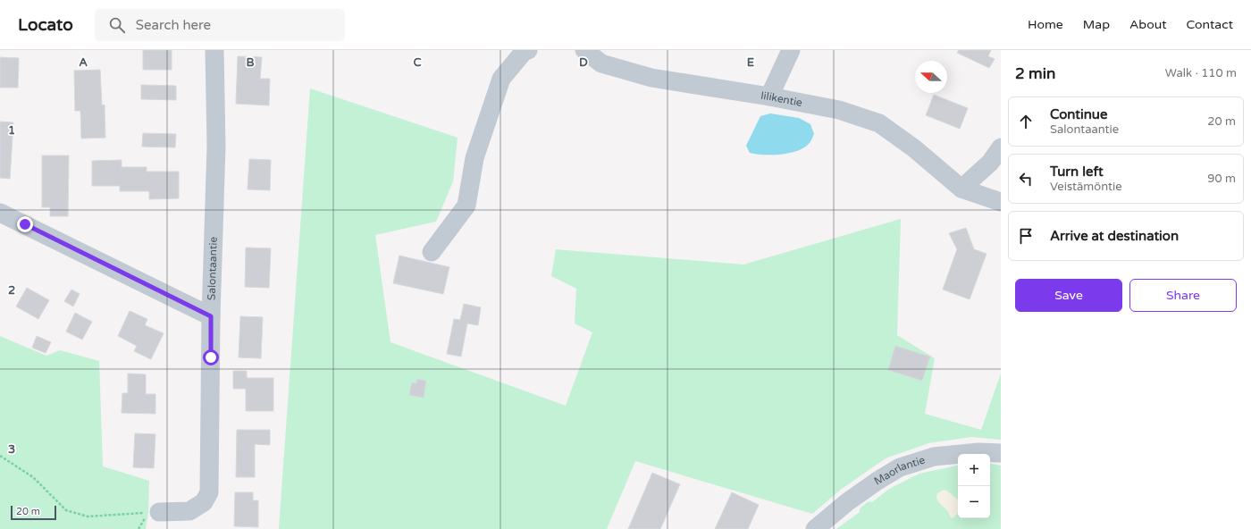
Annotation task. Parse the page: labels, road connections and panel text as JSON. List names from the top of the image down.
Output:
{
  "streets": {
    "street": ["Iilikentie", "Salontaantie", "Maorlantie"]
  },
  "scale_bar": "20 m",
  "north": "left",
  "page": {
    "header": "Locato",
    "search": "Search here",
    "nav": [
      "Home",
      "Map",
      "About",
      "Contact"
    ],
    "heading": ["2 min", "Walk · 110 m"],
    "list": [
      ["Continue", "Salontaantie", "20 m"],
      ["Turn left", "Veistämöntie", "90 m"],
      "Arrive at destination"
    ],
    "buttons": ["Save", "Share"],
    "map_buttons": ["+", "−"],
    "scale": "20 m"
  },
  "grid": {
    "columns": [
      "A",
      "B",
      "C",
      "D",
      "E"
    ],
    "rows": ["1", "2", "3"]
  }
}
